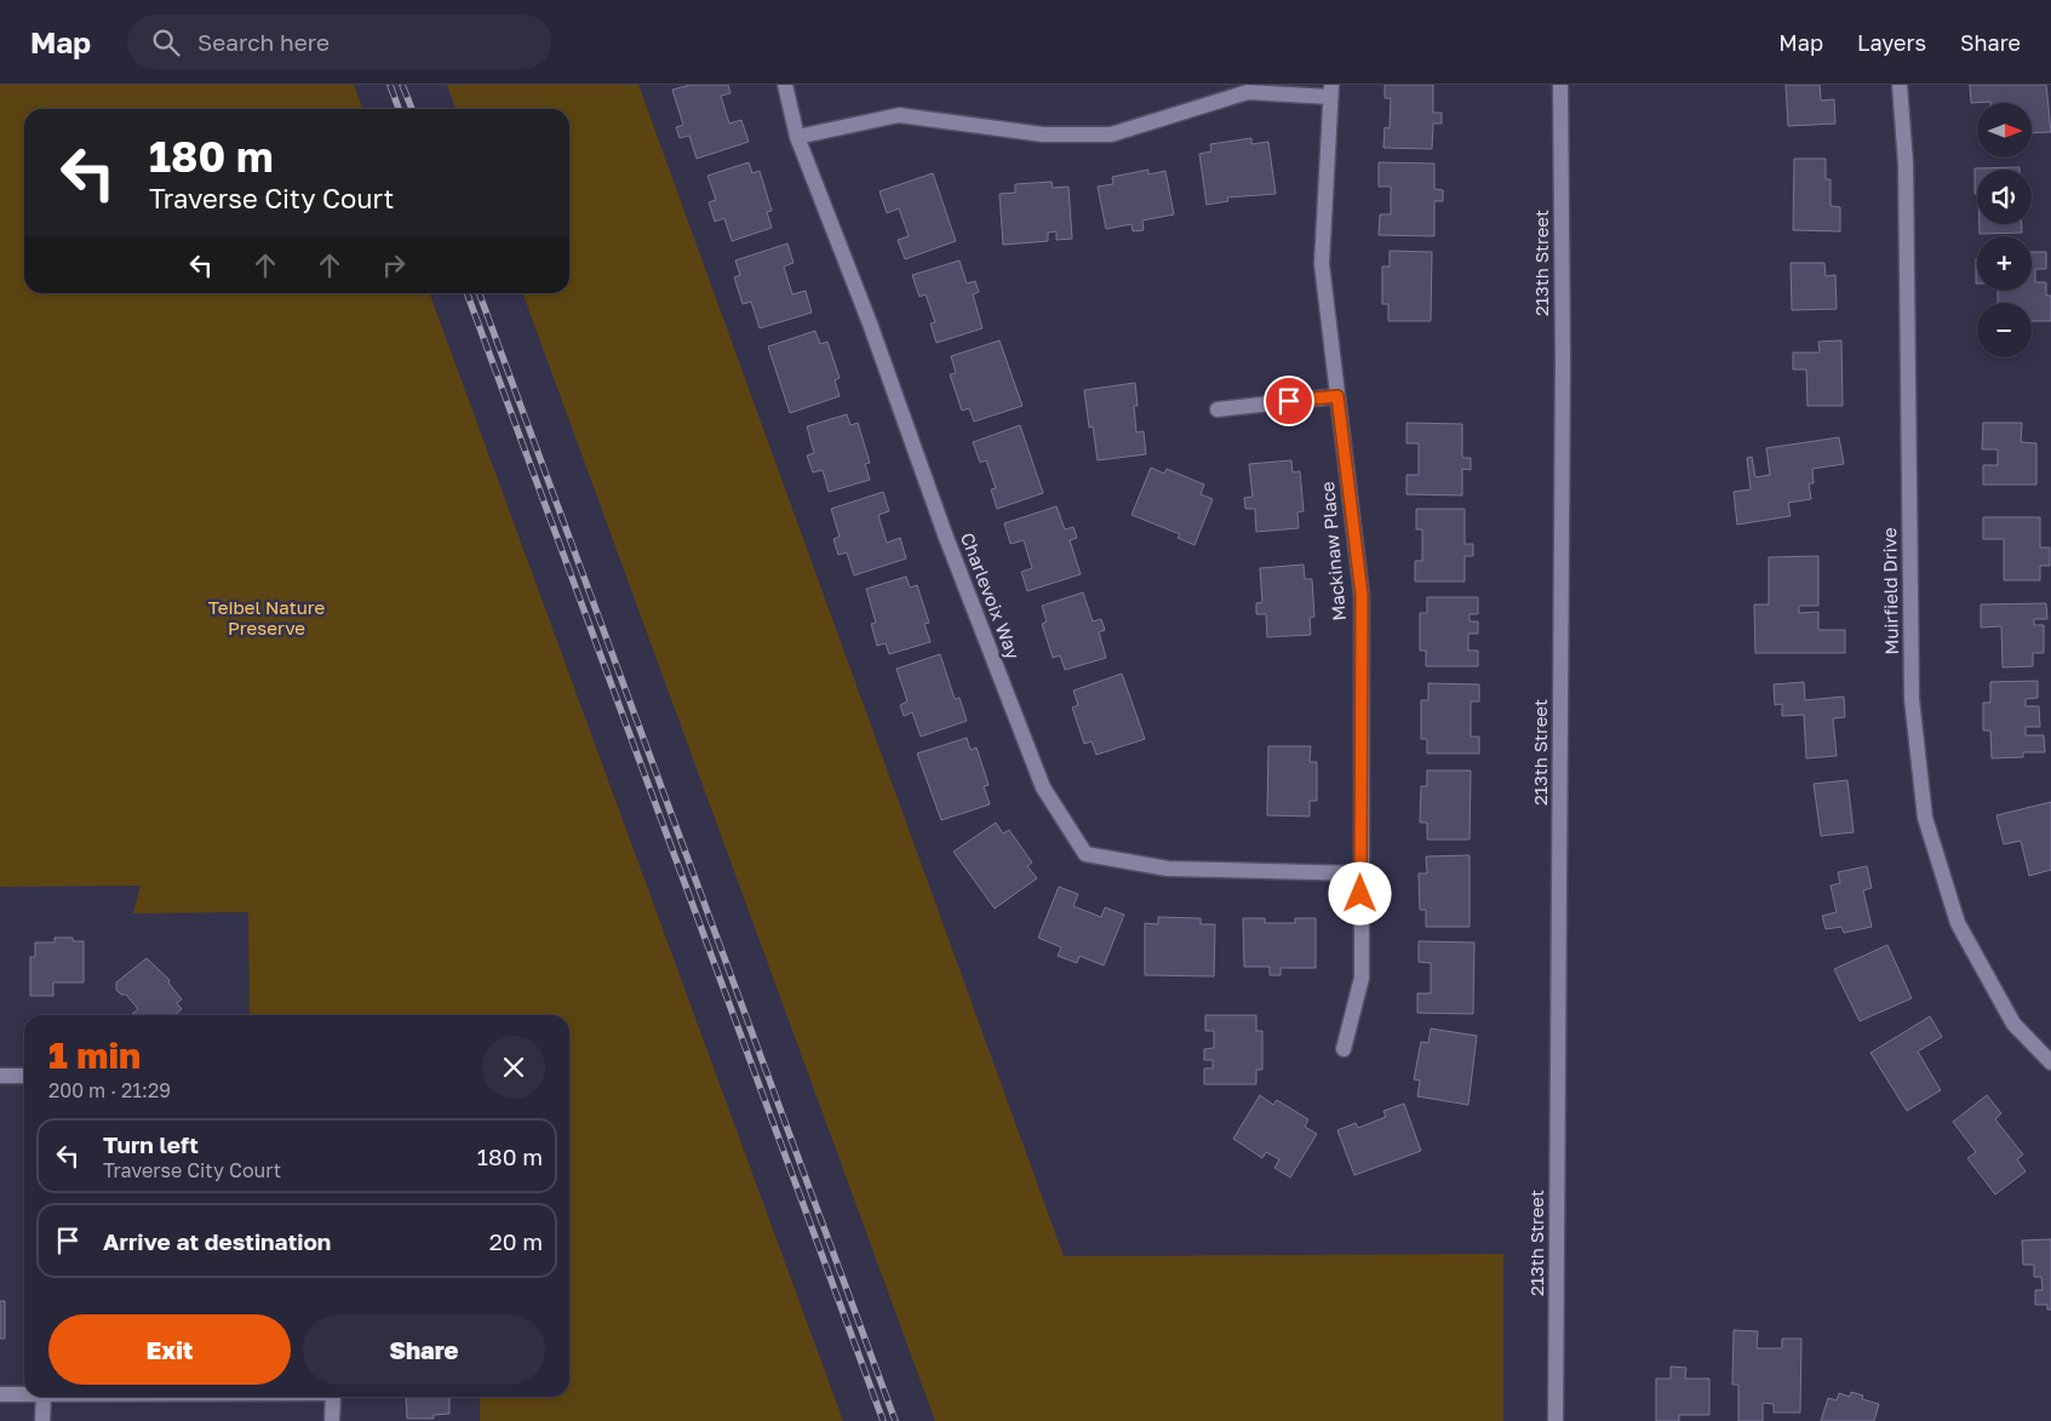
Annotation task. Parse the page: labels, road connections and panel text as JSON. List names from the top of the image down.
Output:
{
  "streets": {
    "street": [
      "213th Street",
      "Mackinaw Place",
      "Muirfield Drive",
      "Charlevoix Way"
    ]
  },
  "crossings": [
    ["Mackinaw Place", "Charlevoix Way"]
  ],
  "parks": ["Teibel Nature Preserve"],
  "north": "right",
  "page": {
    "header": "Map",
    "search": "Search here",
    "nav": ["Map", "Layers", "Share"],
    "map_buttons": ["+", "−"],
    "turn": ["180 m", "Traverse City Court"],
    "heading": ["1 min", "200 m · 21:29"],
    "list": [
      {
        "name": "Turn left",
        "note": "Traverse City Court",
        "value": "180 m"
      },
      {
        "name": "Arrive at destination",
        "value": "20 m"
      }
    ],
    "buttons": ["Exit", "Share"]
  }
}
